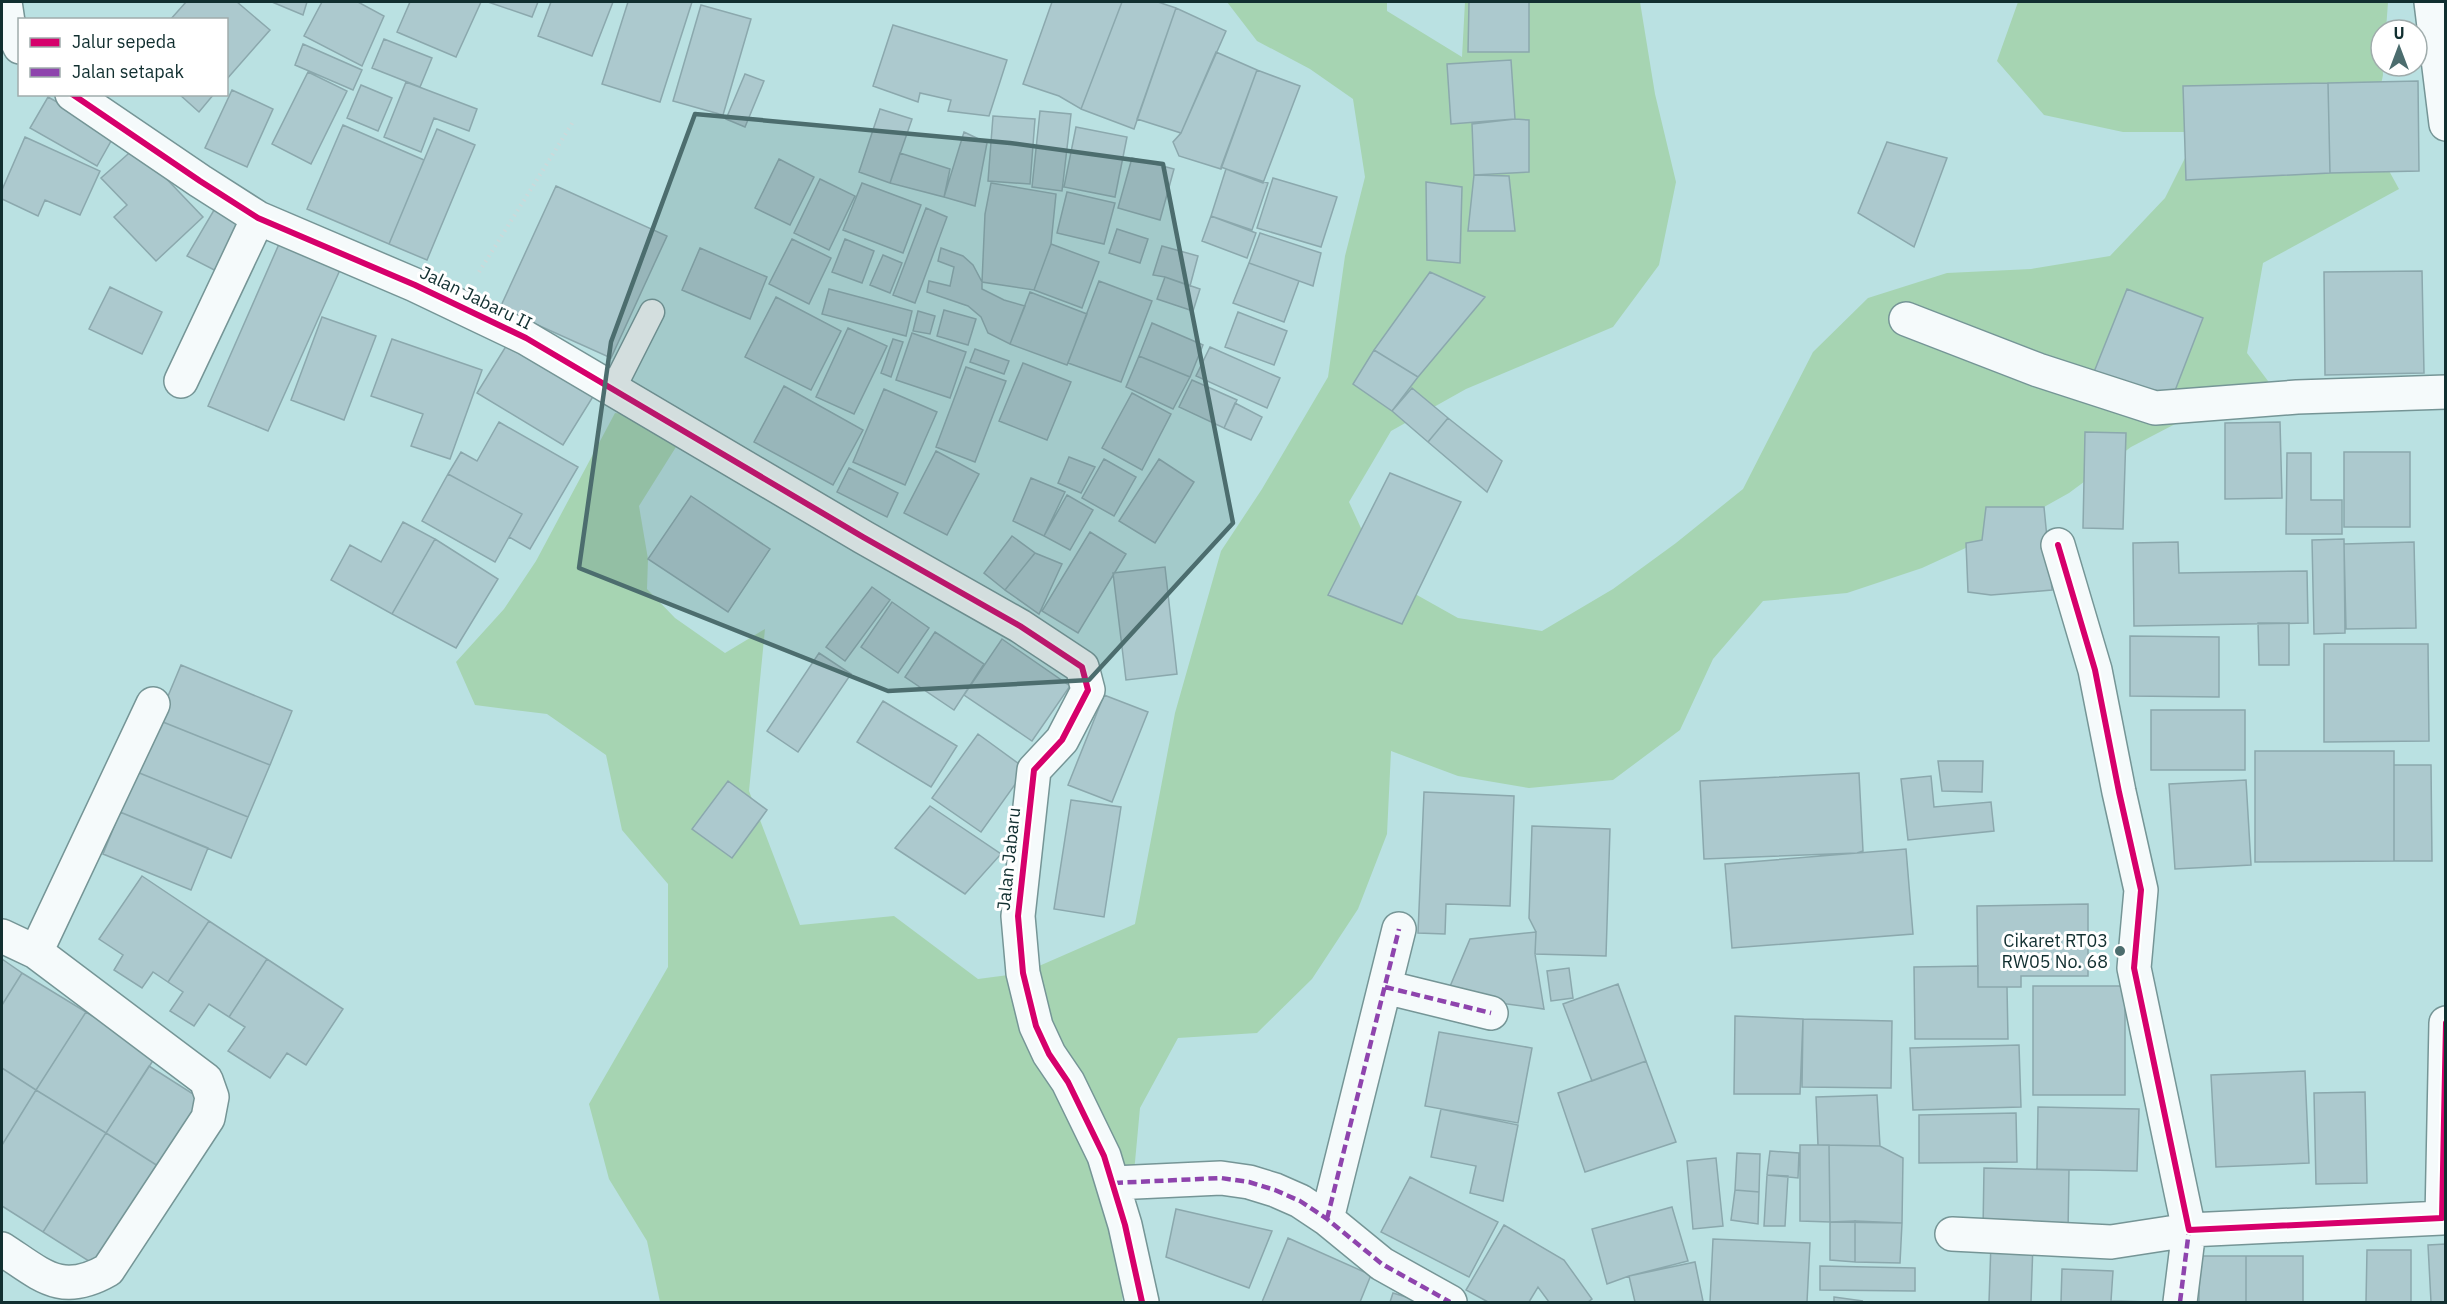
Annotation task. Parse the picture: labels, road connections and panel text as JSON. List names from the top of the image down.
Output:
{
  "streets": {
    "street": ["Jalan Jabaru II", "Jalan Jabaru"]
  },
  "crossings": [
    ["Jalan Jabaru II", "Jalan Jabaru"]
  ],
  "places": ["Cikaret RT03 RW05 No. 68"],
  "legend": ["Jalur sepeda", "Jalan setapak"],
  "north": "top"
}
